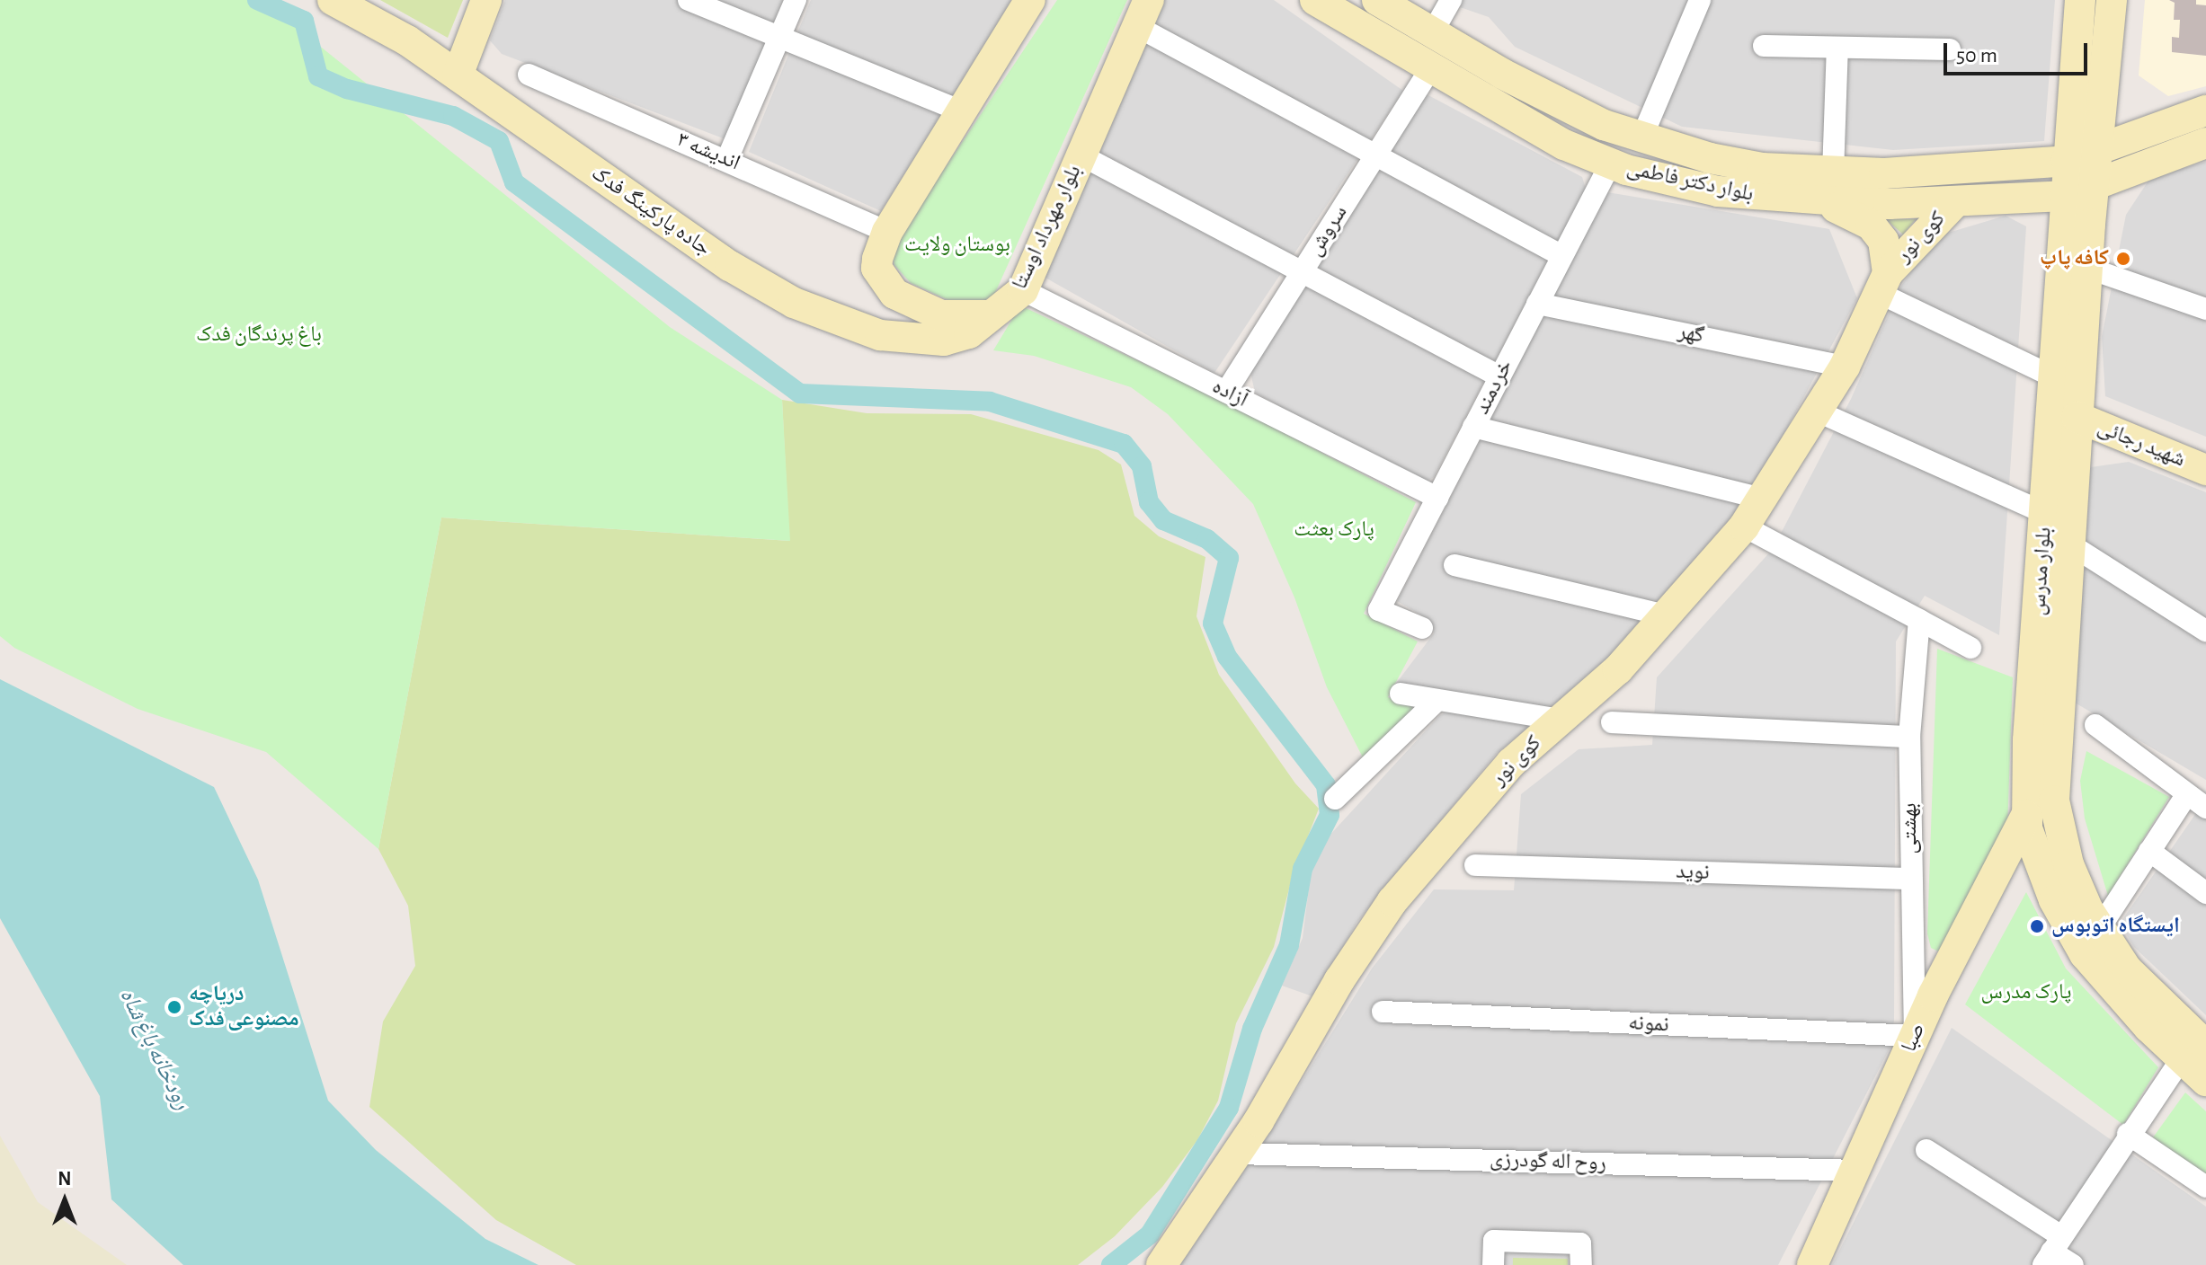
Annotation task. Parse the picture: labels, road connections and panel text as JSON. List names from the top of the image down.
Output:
{
  "streets": {
    "main road": [
      "بلوار دکتر فاطمی",
      "جاده پارکینگ فدک",
      "بلوار مهرداد اوستا",
      "کوی نور",
      "شهید رجائی",
      "بلوار مدرس",
      "صبا"
    ],
    "street": [
      "اندیشه ۳",
      "سروش",
      "گهر",
      "خردمند",
      "آزاده",
      "بهشتی",
      "نوید",
      "نمونه",
      "روح اله گودرزی"
    ]
  },
  "crossings": [
    ["بلوار دکتر فاطمی", "سروش"],
    ["بلوار دکتر فاطمی", "کوی نور"],
    ["بلوار دکتر فاطمی", "خردمند"],
    ["بلوار دکتر فاطمی", "بلوار مدرس"],
    ["جاده پارکینگ فدک", "بلوار مهرداد اوستا"],
    ["بلوار مهرداد اوستا", "آزاده"],
    ["سروش", "آزاده"],
    ["کوی نور", "گهر"],
    ["کوی نور", "روح اله گودرزی"],
    ["گهر", "خردمند"],
    ["خردمند", "آزاده"],
    ["شهید رجائی", "بلوار مدرس"],
    ["بلوار مدرس", "صبا"],
    ["بهشتی", "نوید"],
    ["بهشتی", "نمونه"],
    ["بهشتی", "صبا"],
    ["نمونه", "صبا"],
    ["صبا", "روح اله گودرزی"]
  ],
  "water": ["رودخانه باغ شاه"],
  "parks": [
    "بوستان ولایت",
    "باغ پرندگان فدک",
    "پارک بعثت",
    "پارک مدرس"
  ],
  "places": ["کافه پاپ", "ایستگاه اتوبوس", "دریاچه مصنوعی فدک"],
  "scale_bar": "50 m",
  "north": "top"
}
